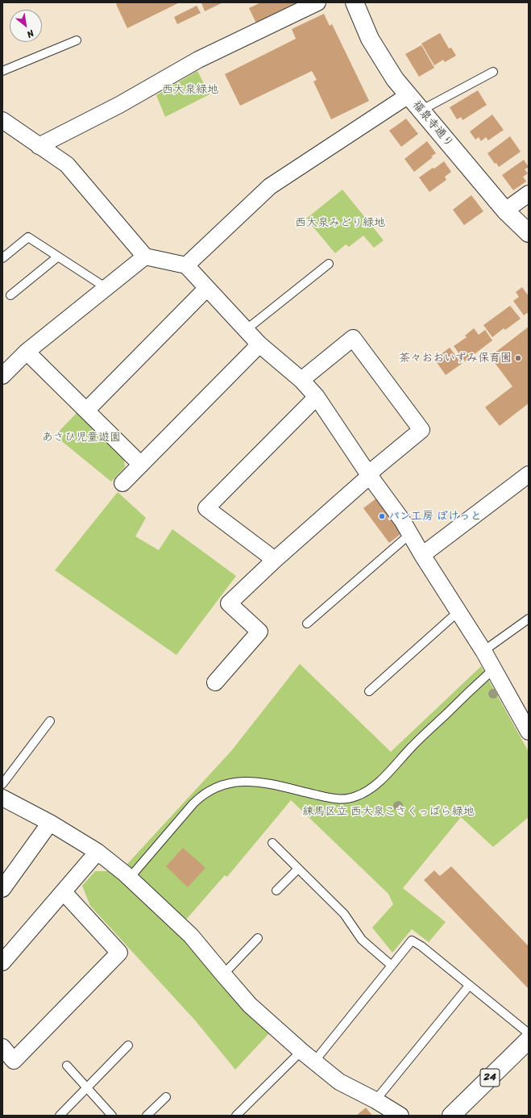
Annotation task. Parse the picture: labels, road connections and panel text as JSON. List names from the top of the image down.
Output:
{
  "streets": {
    "street": ["福泉寺通り", "24"]
  },
  "parks": [
    "西大泉緑地",
    "西大泉みどり緑地",
    "あさひ児童遊園",
    "練馬区立 西大泉こさくっぱら緑地"
  ],
  "places": ["茶々おおいずみ保育園", "パン工房 ぽけっと"],
  "north": "bottom right"
}
